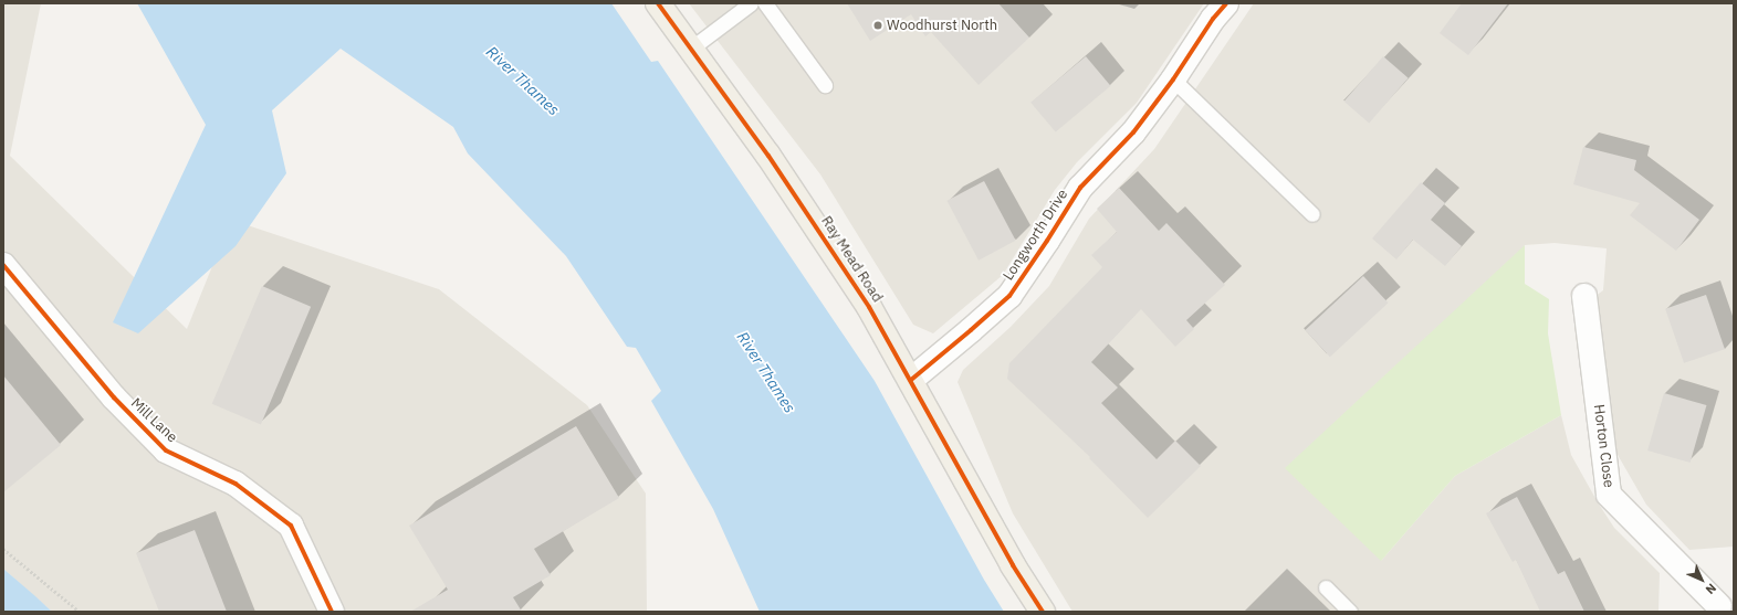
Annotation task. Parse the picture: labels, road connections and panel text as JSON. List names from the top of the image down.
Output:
{
  "streets": {
    "main road": ["Ray Mead Road"],
    "street": ["Longworth Drive", "Mill Lane", "Horton Close"]
  },
  "crossings": [
    ["Longworth Drive", "Ray Mead Road"]
  ],
  "water": ["River Thames"],
  "places": ["Woodhurst North"],
  "north": "bottom right"
}
